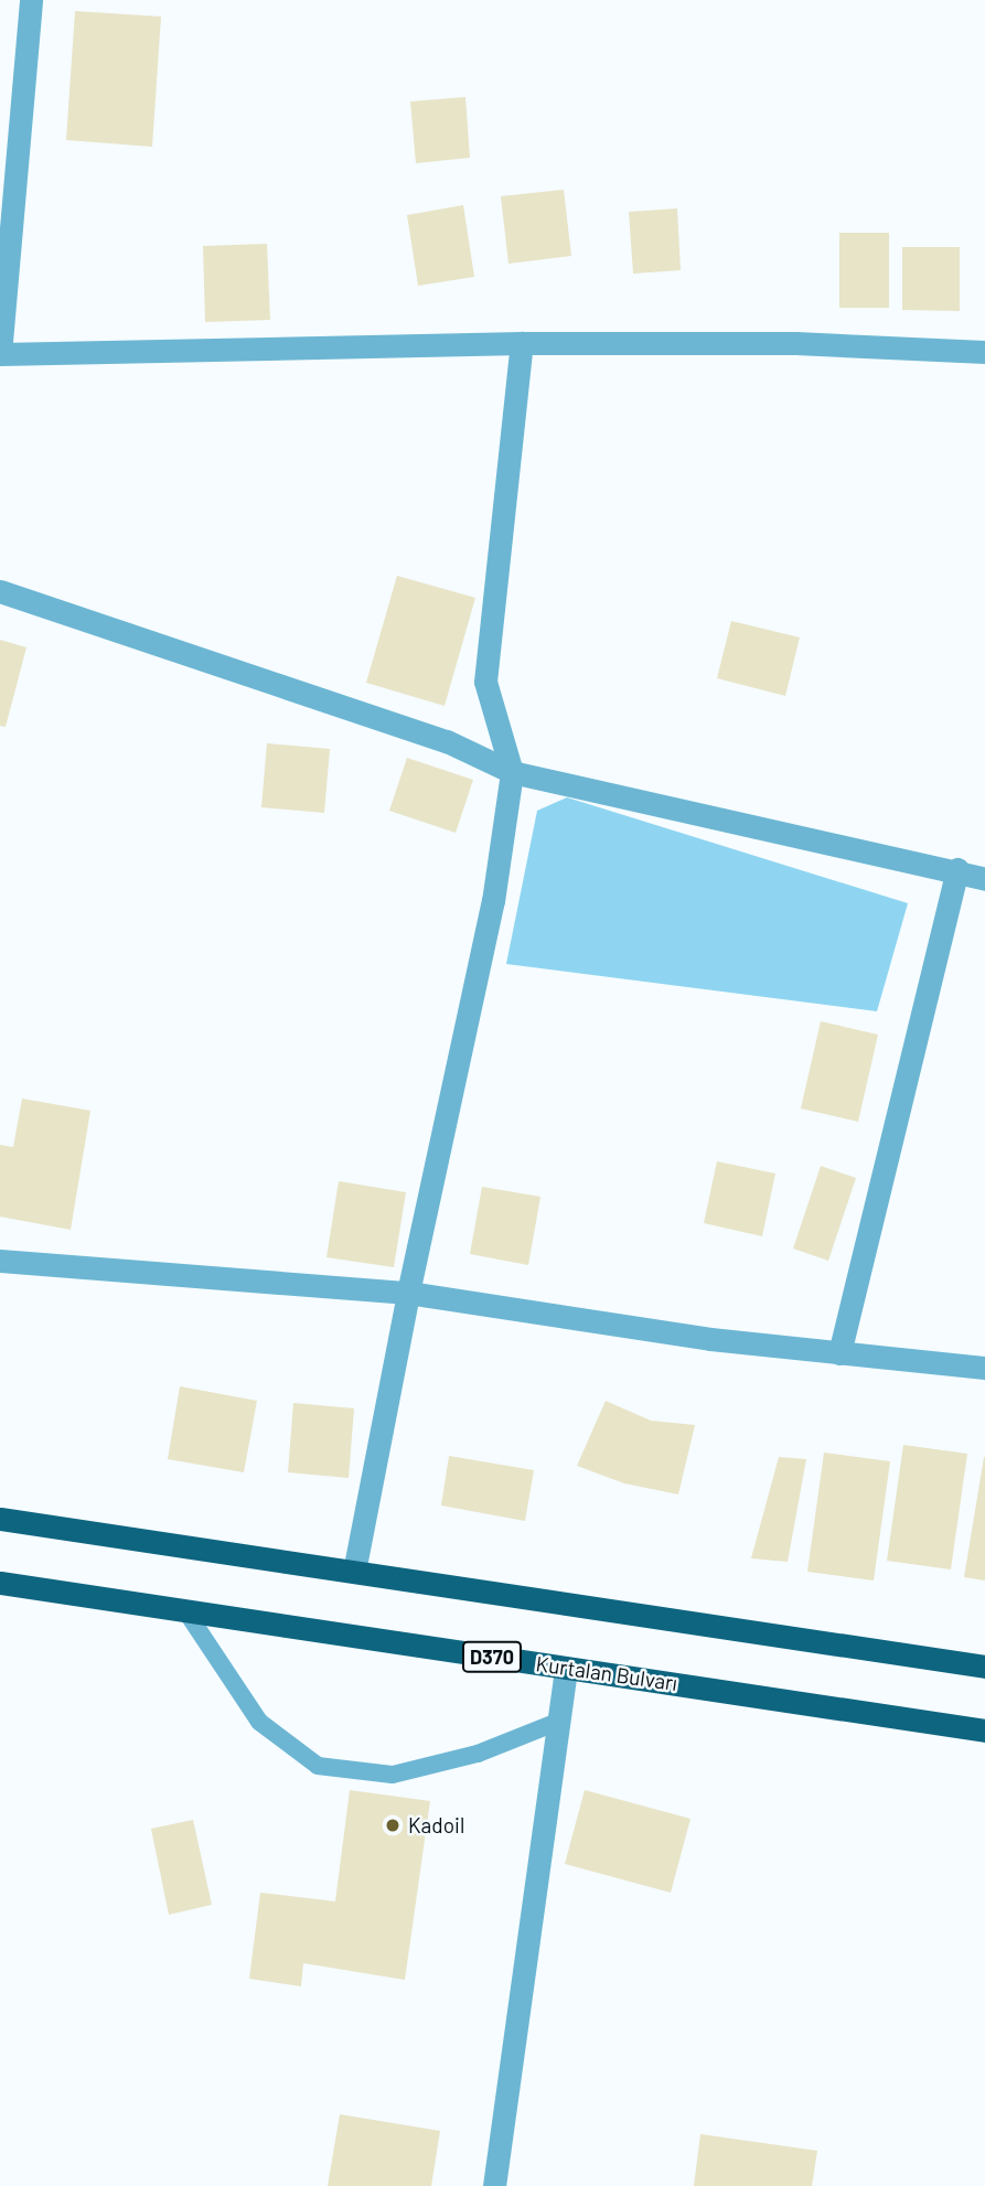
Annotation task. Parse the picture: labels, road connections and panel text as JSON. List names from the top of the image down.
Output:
{
  "streets": {
    "highway": ["D370", "Kurtalan Bulvarı"]
  },
  "places": ["Kadoil"]
}
